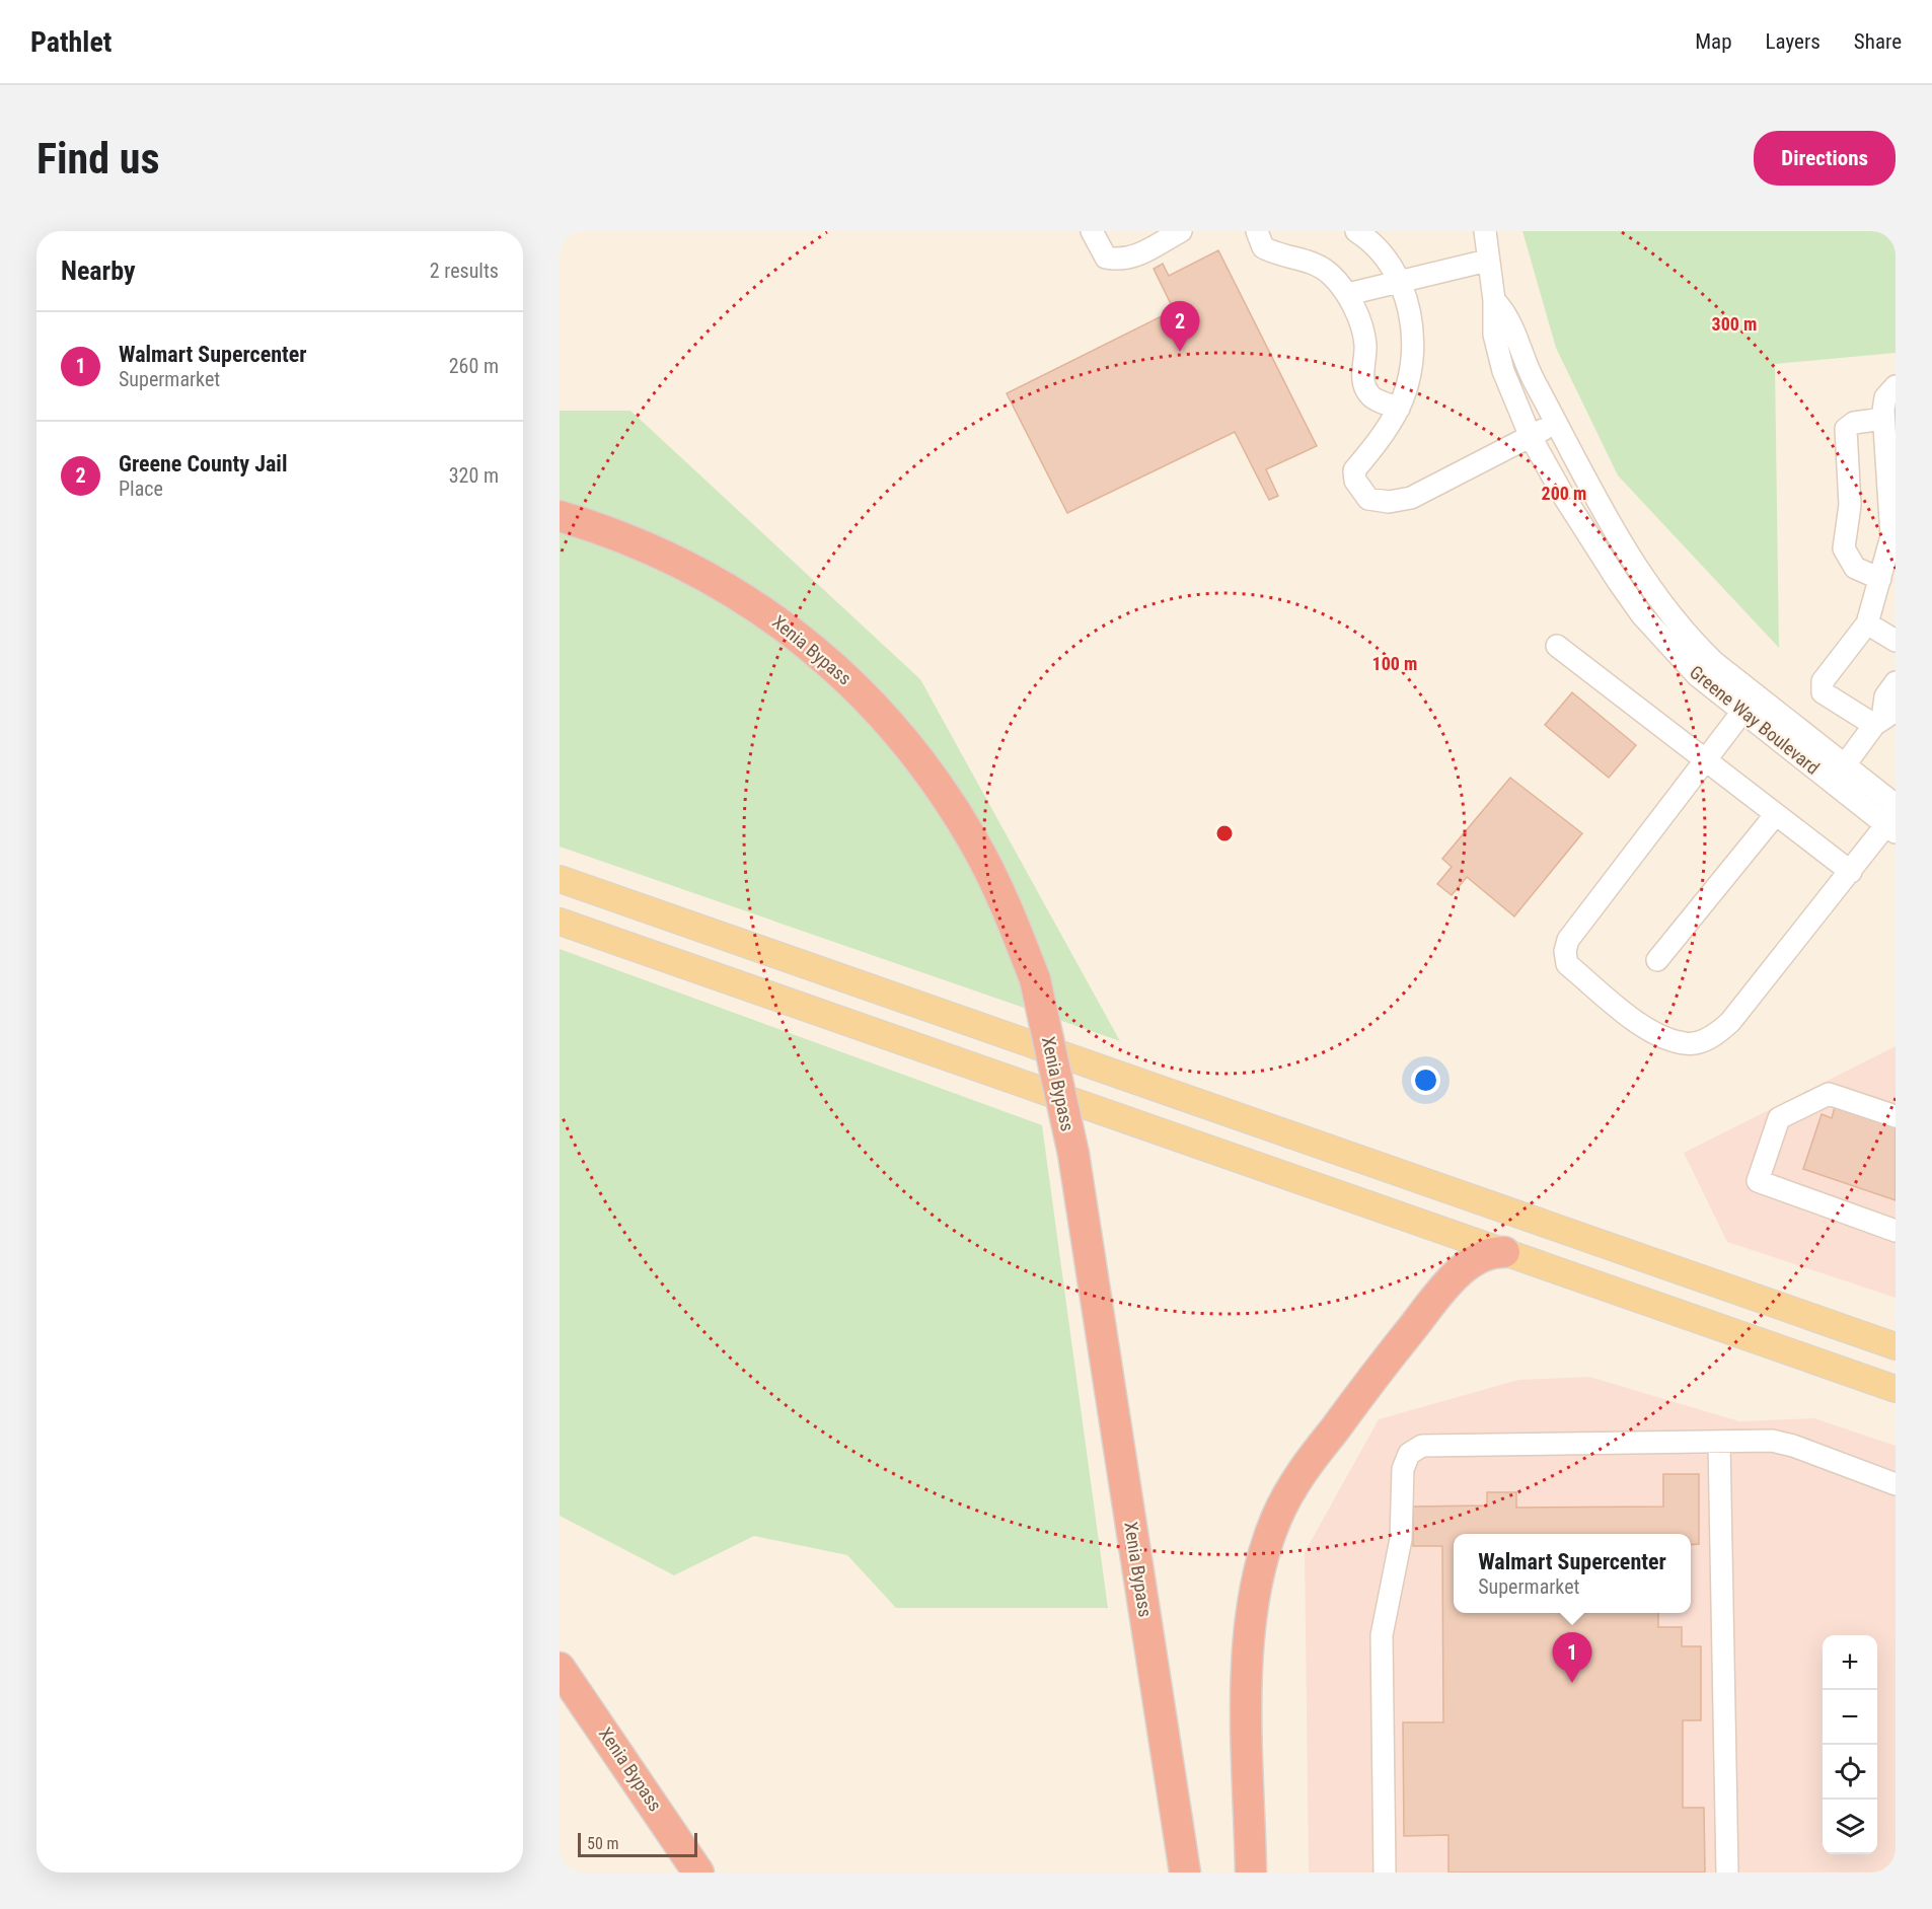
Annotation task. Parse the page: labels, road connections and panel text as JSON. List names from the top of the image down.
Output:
{
  "streets": {
    "highway": ["Xenia Bypass"],
    "street": ["Greene Way Boulevard"]
  },
  "scale_bar": "50 m",
  "page": {
    "header": "Pathlet",
    "nav": ["Map", "Layers", "Share"],
    "buttons": "Directions",
    "title": "Find us",
    "heading": ["Nearby", "2 results"],
    "pins": ["2", "1"],
    "list": [
      {
        "mark": "1",
        "name": "Walmart Supercenter",
        "note": "Supermarket",
        "value": "260 m"
      },
      {
        "mark": "2",
        "name": "Greene County Jail",
        "note": "Place",
        "value": "320 m"
      }
    ],
    "popup": ["Walmart Supercenter", "Supermarket"],
    "map_buttons": ["+", "−"],
    "scale": "50 m"
  },
  "rings": ["300 m", "200 m", "100 m"]
}
